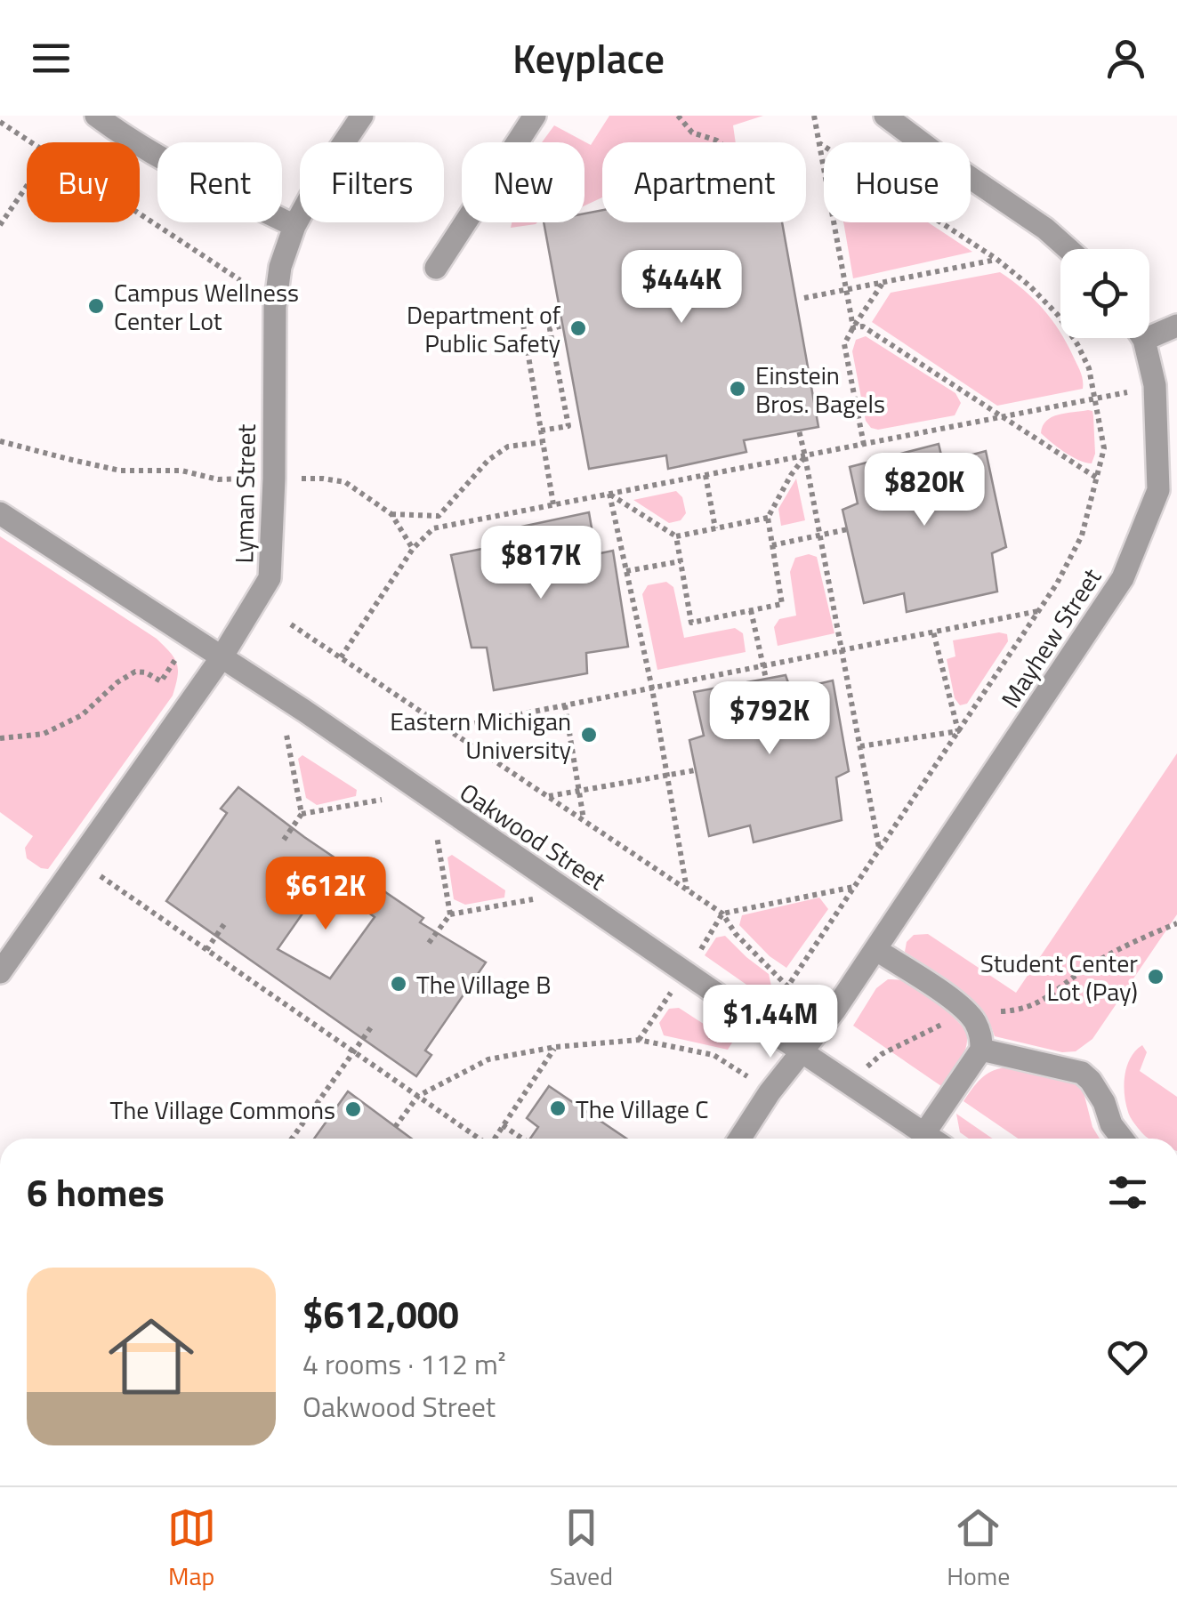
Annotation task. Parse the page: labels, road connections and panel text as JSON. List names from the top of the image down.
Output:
{
  "streets": {
    "street": ["Lyman Street", "Mayhew Street", "Oakwood Street"]
  },
  "crossings": [
    ["Lyman Street", "Oakwood Street"],
    ["Mayhew Street", "Oakwood Street"]
  ],
  "places": [
    "Campus Wellness Center Lot",
    "Department of Public Safety",
    "Einstein Bros. Bagels",
    "Eastern Michigan University",
    "Student Center Lot (Pay)",
    "The Village B",
    "The Village C",
    "The Village Commons"
  ],
  "page": {
    "header": "Keyplace",
    "chip": [
      "Buy",
      "Rent",
      "Filters",
      "New",
      "Apartment",
      "House"
    ],
    "price": [
      "$444K",
      "$820K",
      "$817K",
      "$792K",
      "$612K",
      "$1.44M"
    ],
    "heading": "6 homes",
    "list": [
      {
        "name": "$612,000",
        "note": "4 rooms · 112 m² · Oakwood Street"
      }
    ],
    "tabs": ["Map", "Saved", "Home"]
  }
}
